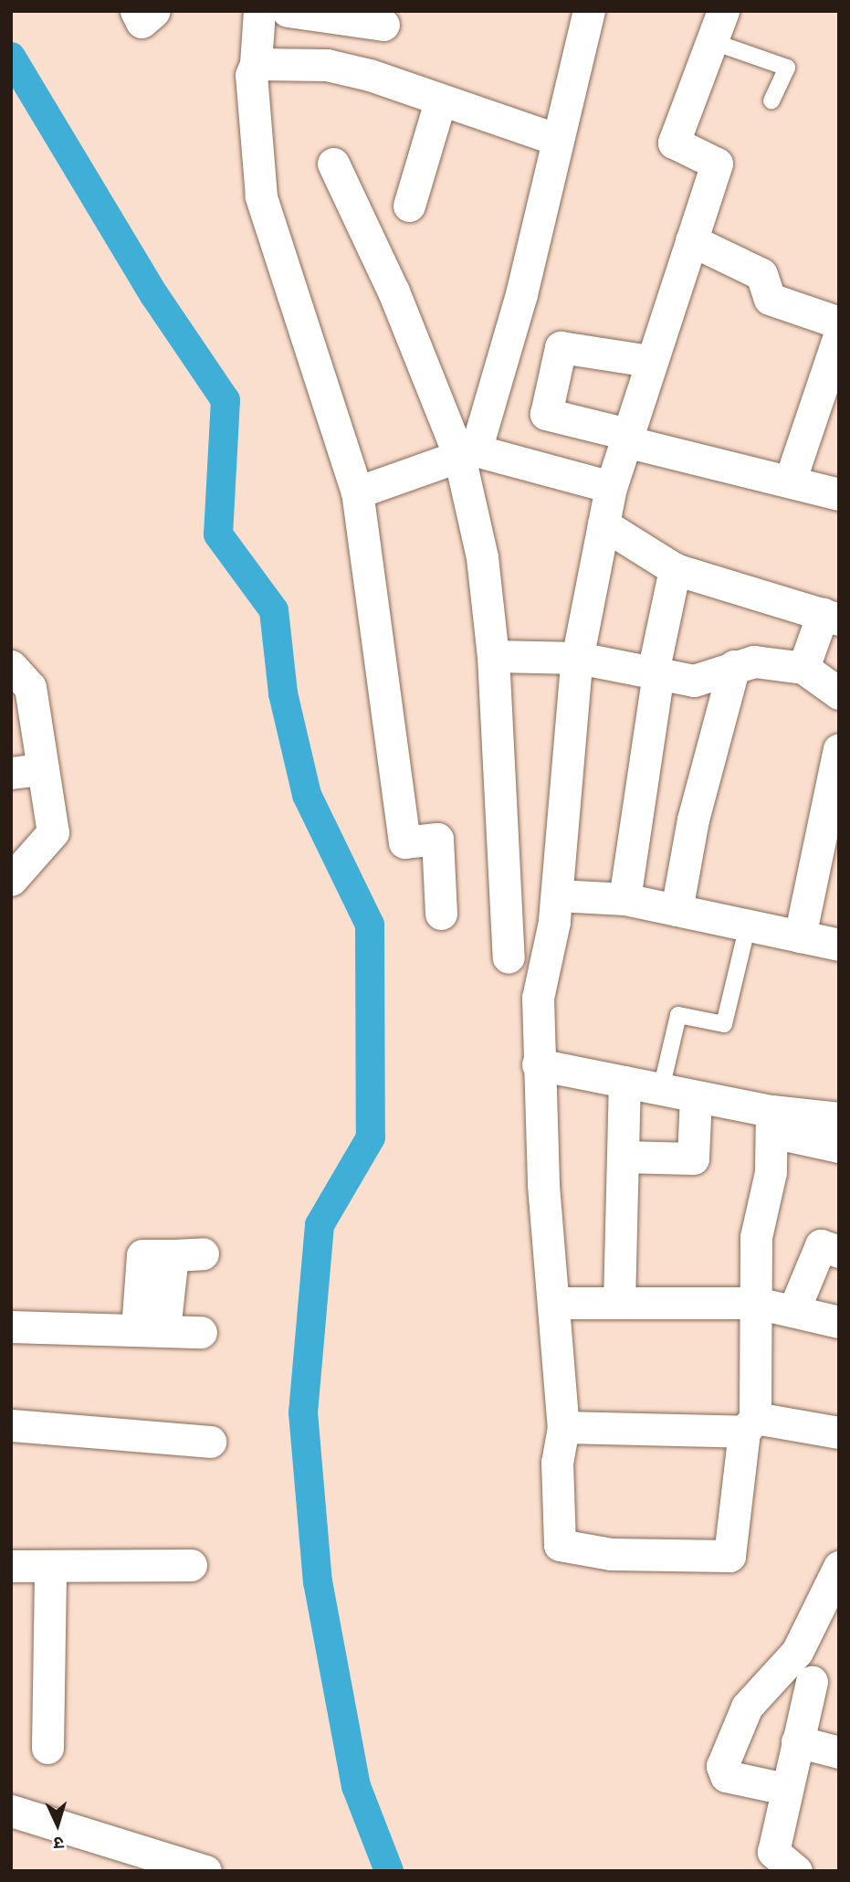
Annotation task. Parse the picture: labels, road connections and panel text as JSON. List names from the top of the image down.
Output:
{
  "north": "bottom"
}
